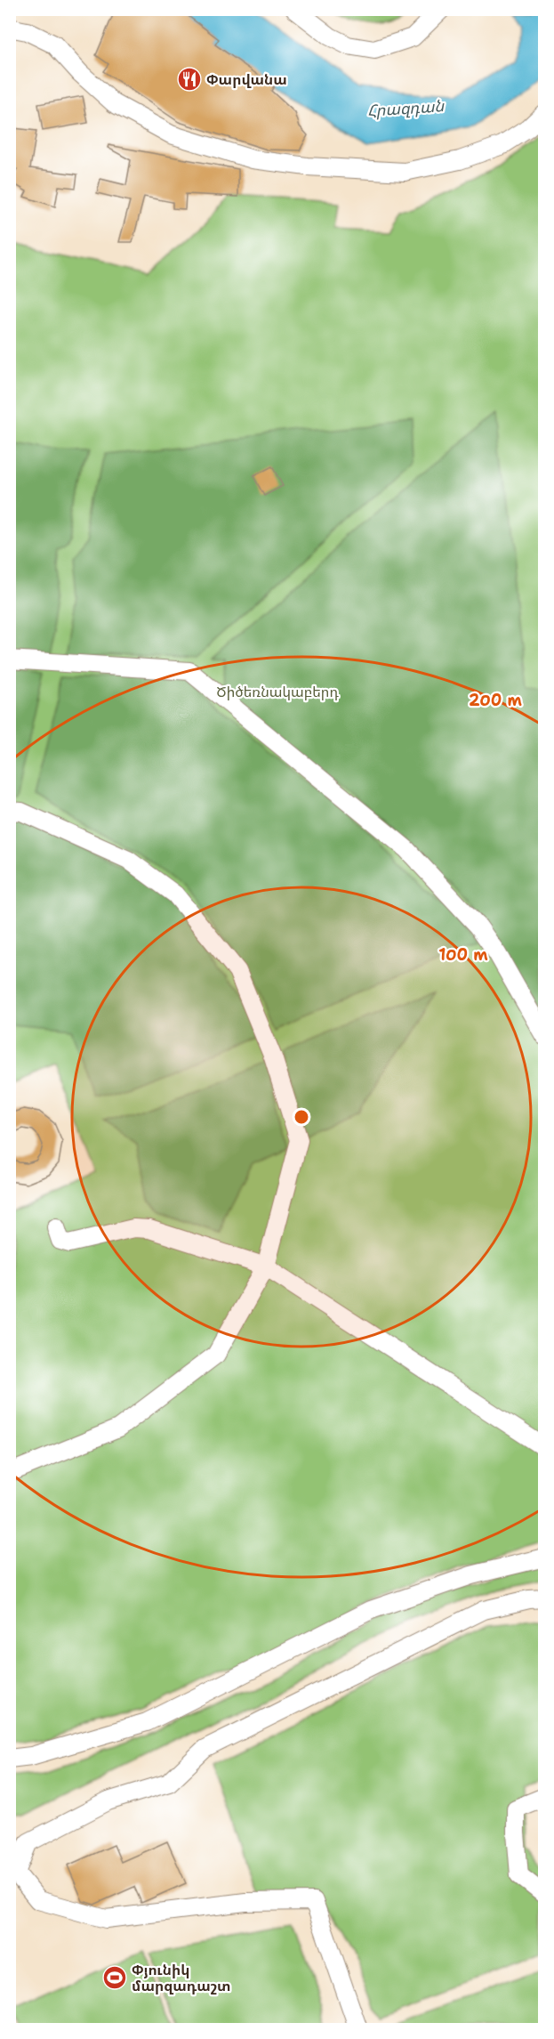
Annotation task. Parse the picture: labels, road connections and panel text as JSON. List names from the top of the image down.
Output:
{
  "water": ["Հրազդան"],
  "parks": ["Ծիծեռնակաբերդ"],
  "places": {
    "restaurant": ["Փարվանա"],
    "sports": ["Փյունիկ մարզադաշտ"]
  },
  "rings": ["200 m", "100 m"]
}
